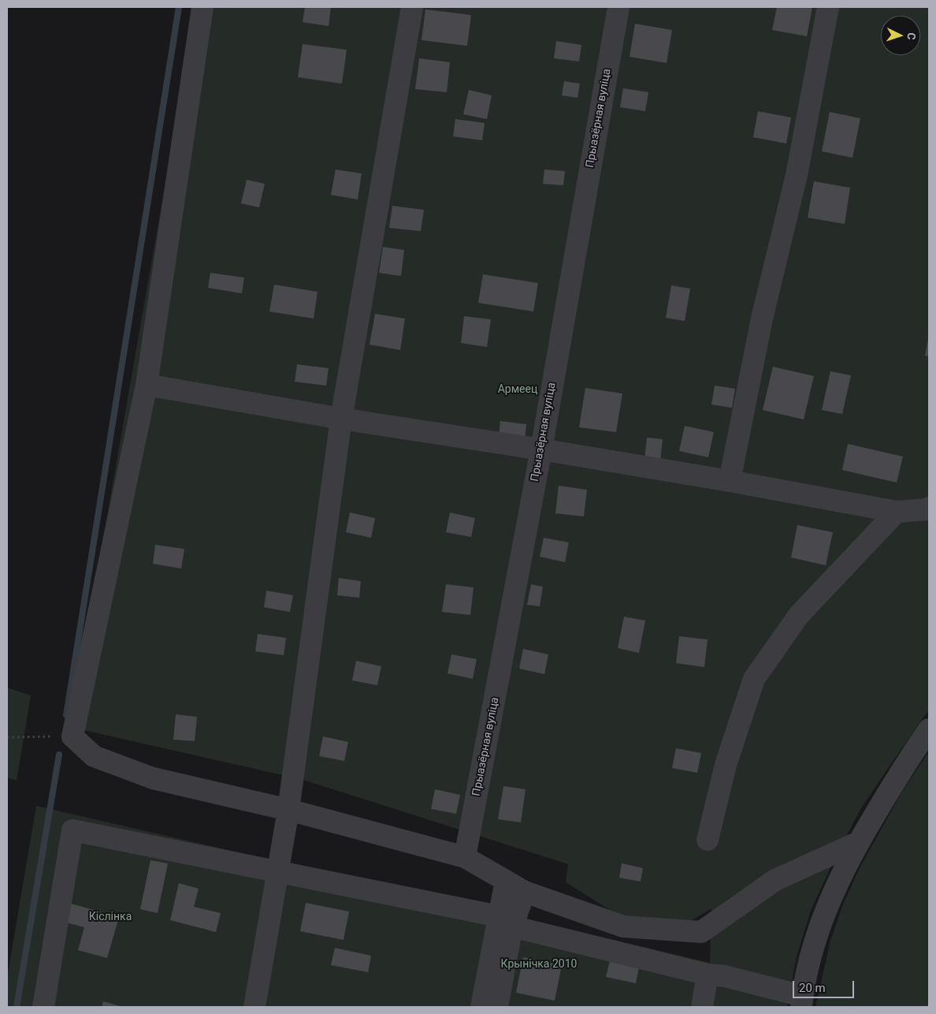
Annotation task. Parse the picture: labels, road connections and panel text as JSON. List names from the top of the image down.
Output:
{
  "streets": {
    "street": ["Прыазёрная вуліца"]
  },
  "parks": ["Армеец", "Кіслінка", "Крынічка 2010"],
  "scale_bar": "20 m",
  "north": "right"
}
